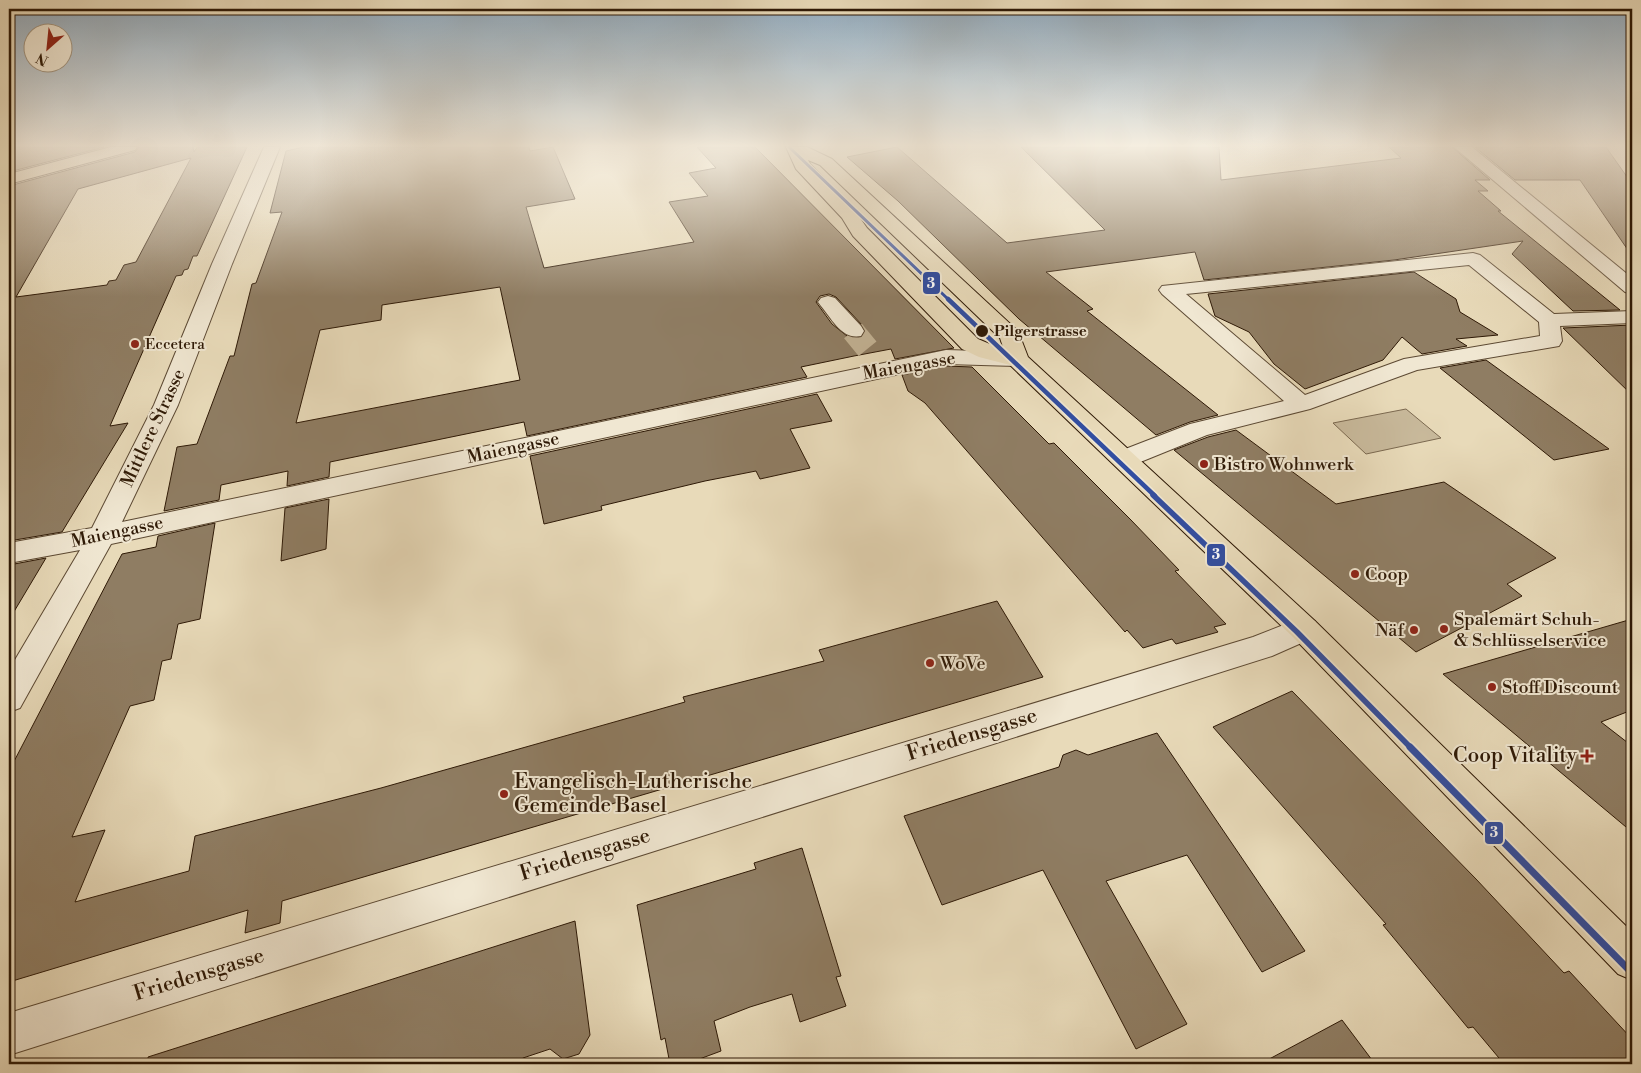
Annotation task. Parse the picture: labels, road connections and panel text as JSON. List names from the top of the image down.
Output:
{
  "streets": {
    "street": ["Maiengasse", "Mittlere Strasse", "Friedensgasse"]
  },
  "crossings": [
    ["Maiengasse", "Mittlere Strasse"]
  ],
  "places": {
    "other": [
      "Pilgerstrasse",
      "Eccetera",
      "Bistro Wohnwerk",
      "Coop",
      "Spalemärt Schuh- & Schlüsselservice",
      "Näf",
      "WoVe",
      "Stoff Discount",
      "Evangelisch-Lutherische Gemeinde Basel"
    ],
    "health": ["Coop Vitality"]
  },
  "lines": ["transit line 3"],
  "north": "bottom left"
}
